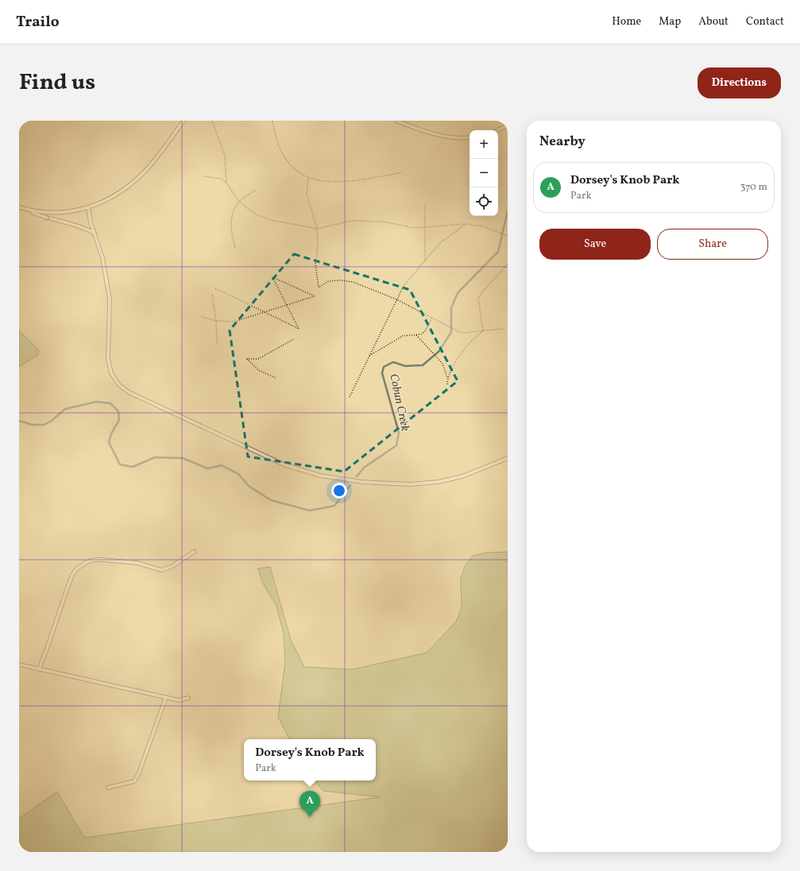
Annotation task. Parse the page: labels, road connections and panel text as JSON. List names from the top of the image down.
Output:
{
  "water": ["Cobun Creek"],
  "page": {
    "header": "Trailo",
    "nav": [
      "Home",
      "Map",
      "About",
      "Contact"
    ],
    "title": "Find us",
    "buttons": [
      "Directions",
      ["Save", "Share"]
    ],
    "heading": "Nearby",
    "map_buttons": ["+", "−"],
    "list": [
      {
        "mark": "A",
        "name": "Dorsey's Knob Park",
        "note": "Park",
        "value": "370 m"
      }
    ],
    "popup": ["Dorsey's Knob Park", "Park"],
    "pins": "A"
  }
}
